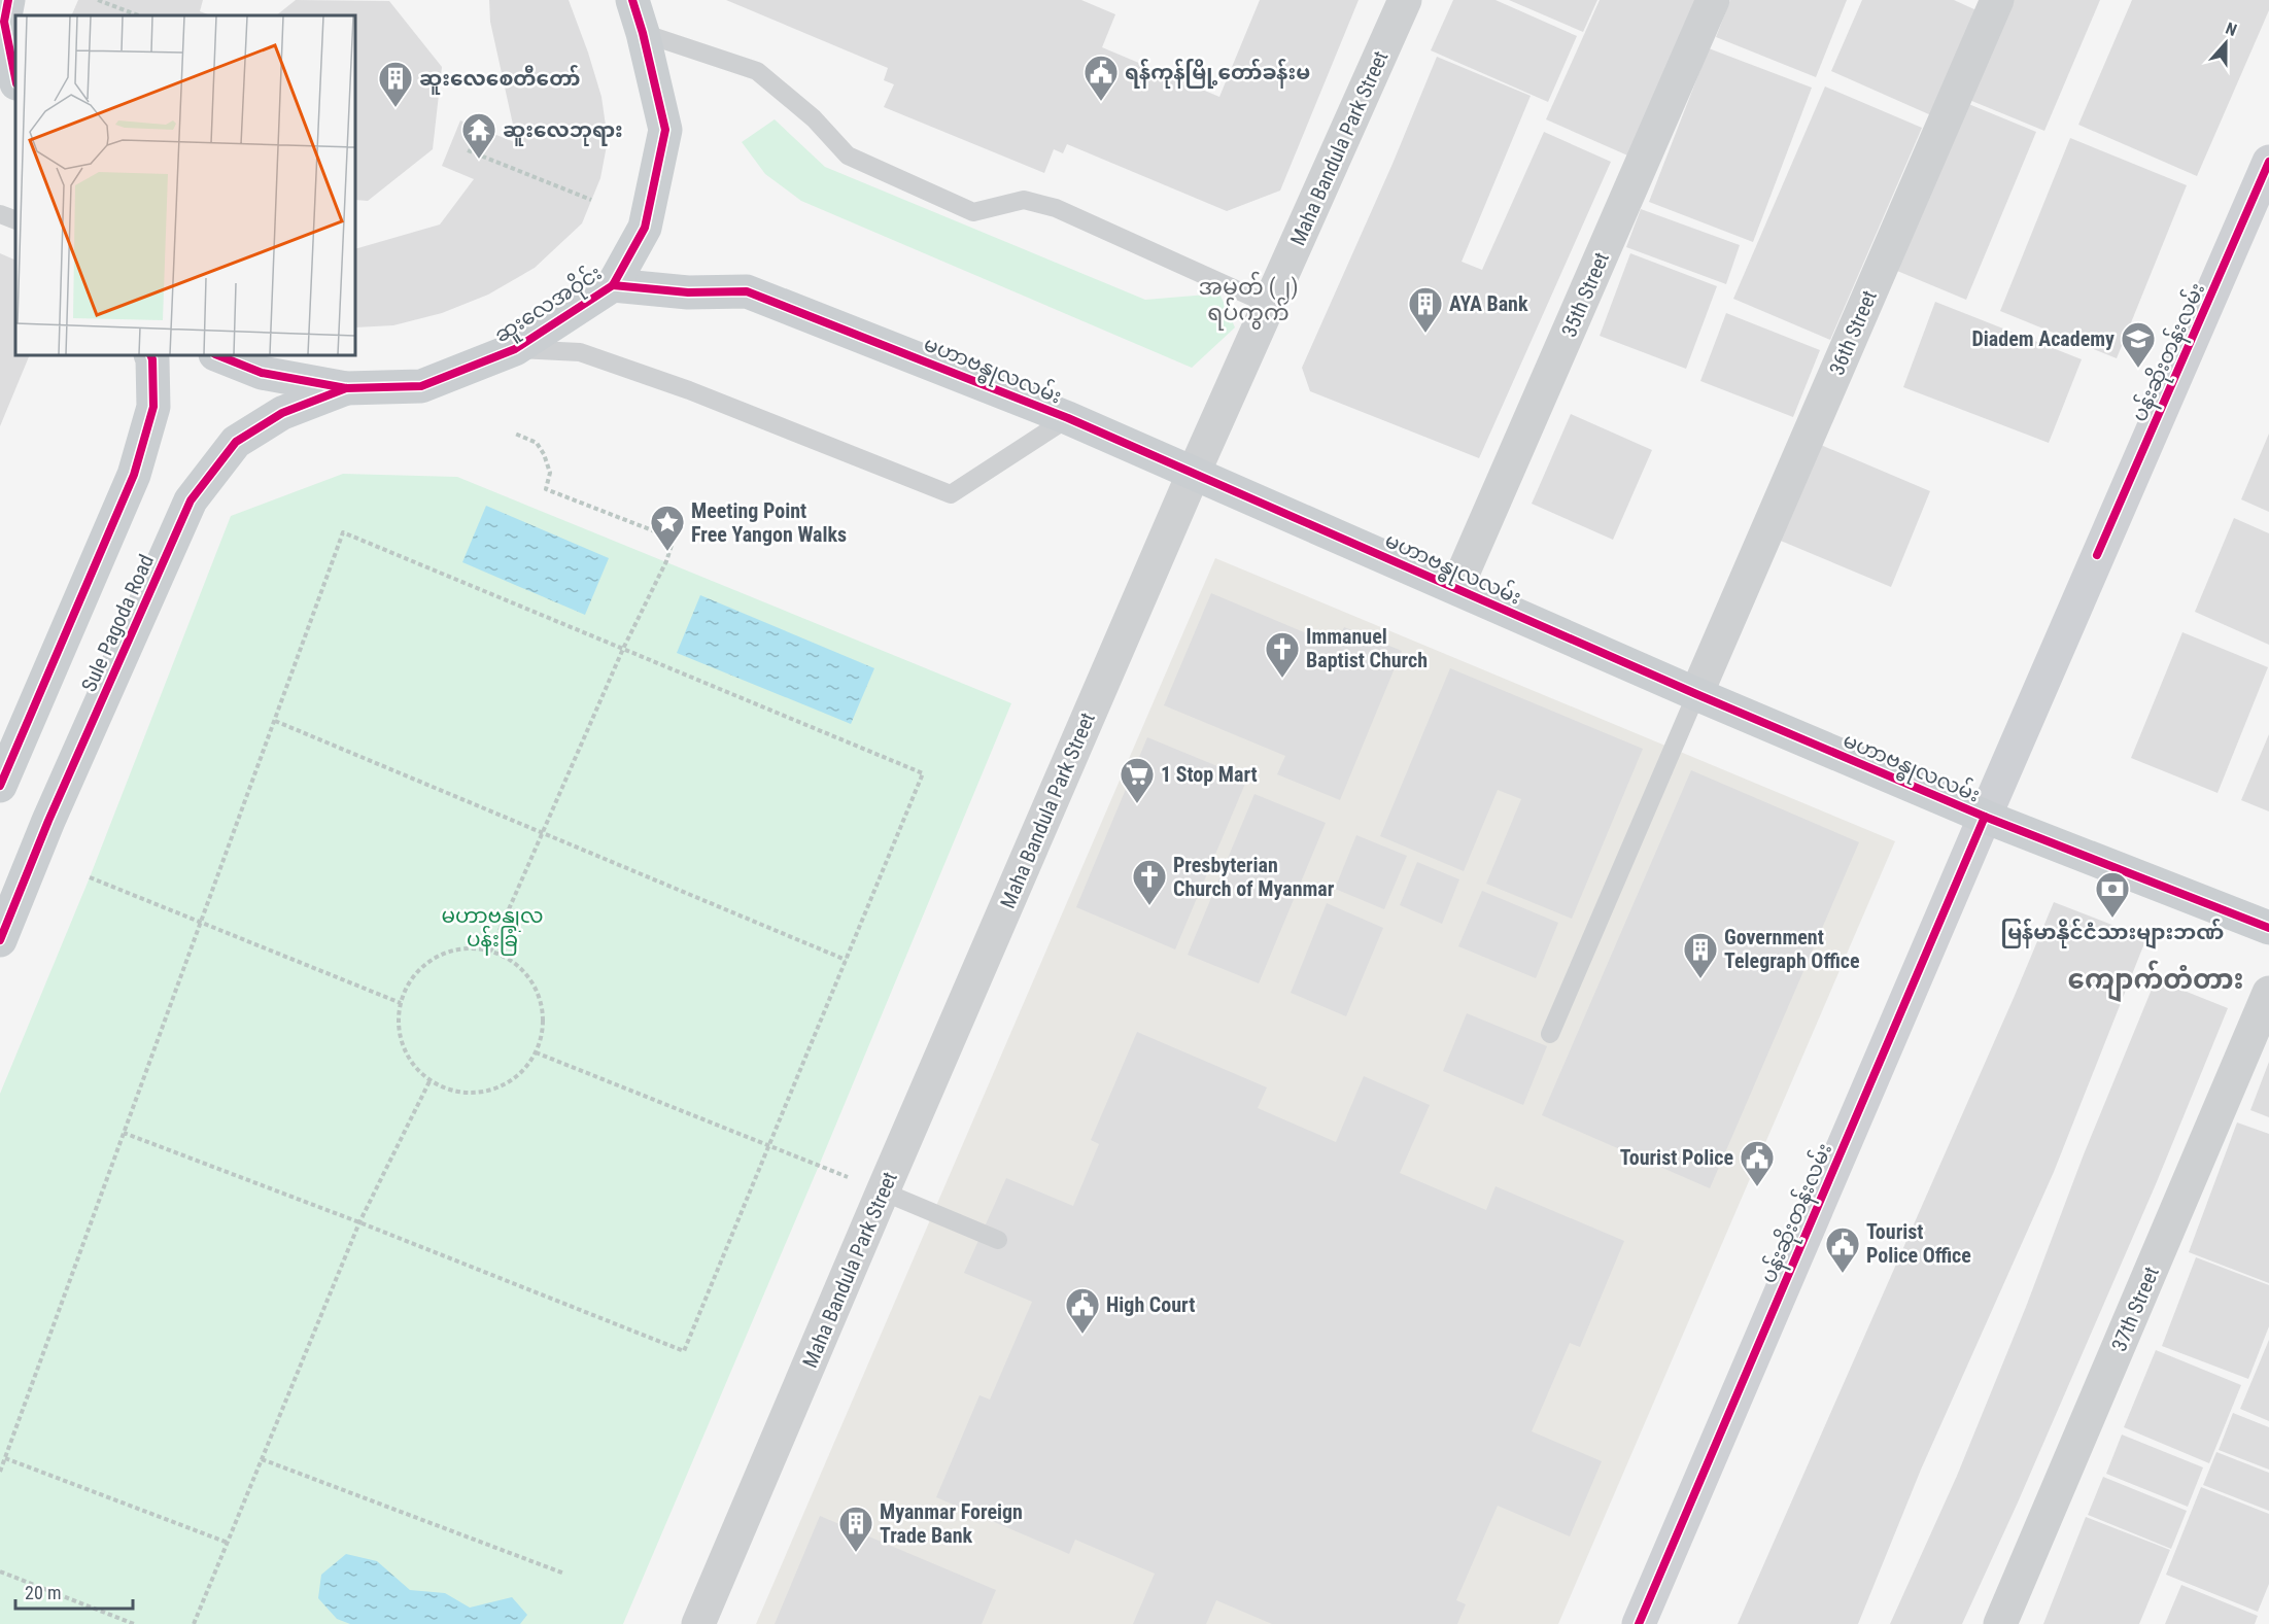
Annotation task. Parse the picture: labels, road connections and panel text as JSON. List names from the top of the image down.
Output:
{
  "streets": {
    "main road": [
      "ဆူးလေအဝိုင်း",
      "ပန်းဆိုးတန်းလမ်း",
      "မဟာဗန္ဓုလလမ်း",
      "Sule Pagoda Road"
    ],
    "street": [
      "Maha Bandula Park Street",
      "35th Street",
      "36th Street",
      "37th Street"
    ]
  },
  "crossings": [
    ["Maha Bandula Park Street", "မဟာဗန္ဓုလလမ်း"],
    ["35th Street", "မဟာဗန္ဓုလလမ်း"],
    ["ဆူးလေအဝိုင်း", "မဟာဗန္ဓုလလမ်း"],
    ["ဆူးလေအဝိုင်း", "Sule Pagoda Road"],
    ["36th Street", "မဟာဗန္ဓုလလမ်း"],
    ["ပန်းဆိုးတန်းလမ်း", "မဟာဗန္ဓုလလမ်း"]
  ],
  "districts": ["အမှတ် (၂) ရပ်ကွက်", "ကျောက်တံတား"],
  "parks": ["မဟာဗန္ဓုလ ပန်းခြံ"],
  "places": {
    "public building": [
      "ရန်ကုန်မြို့တော်ခန်းမ",
      "Tourist Police",
      "Tourist Police Office",
      "High Court"
    ],
    "building": [
      "ဆူးလေစေတီတော်",
      "AYA Bank",
      "Government Telegraph Office",
      "Myanmar Foreign Trade Bank"
    ],
    "temple": ["ဆူးလေဘုရား"],
    "school or university": ["Diadem Academy"],
    "place": ["Meeting Point Free Yangon Walks"],
    "church": ["Immanuel Baptist Church", "Presbyterian Church of Myanmar"],
    "supermarket": ["1 Stop Mart"],
    "bank": ["မြန်မာနိုင်ငံသားများဘဏ်"]
  },
  "scale_bar": "20 m",
  "north": "top"
}
